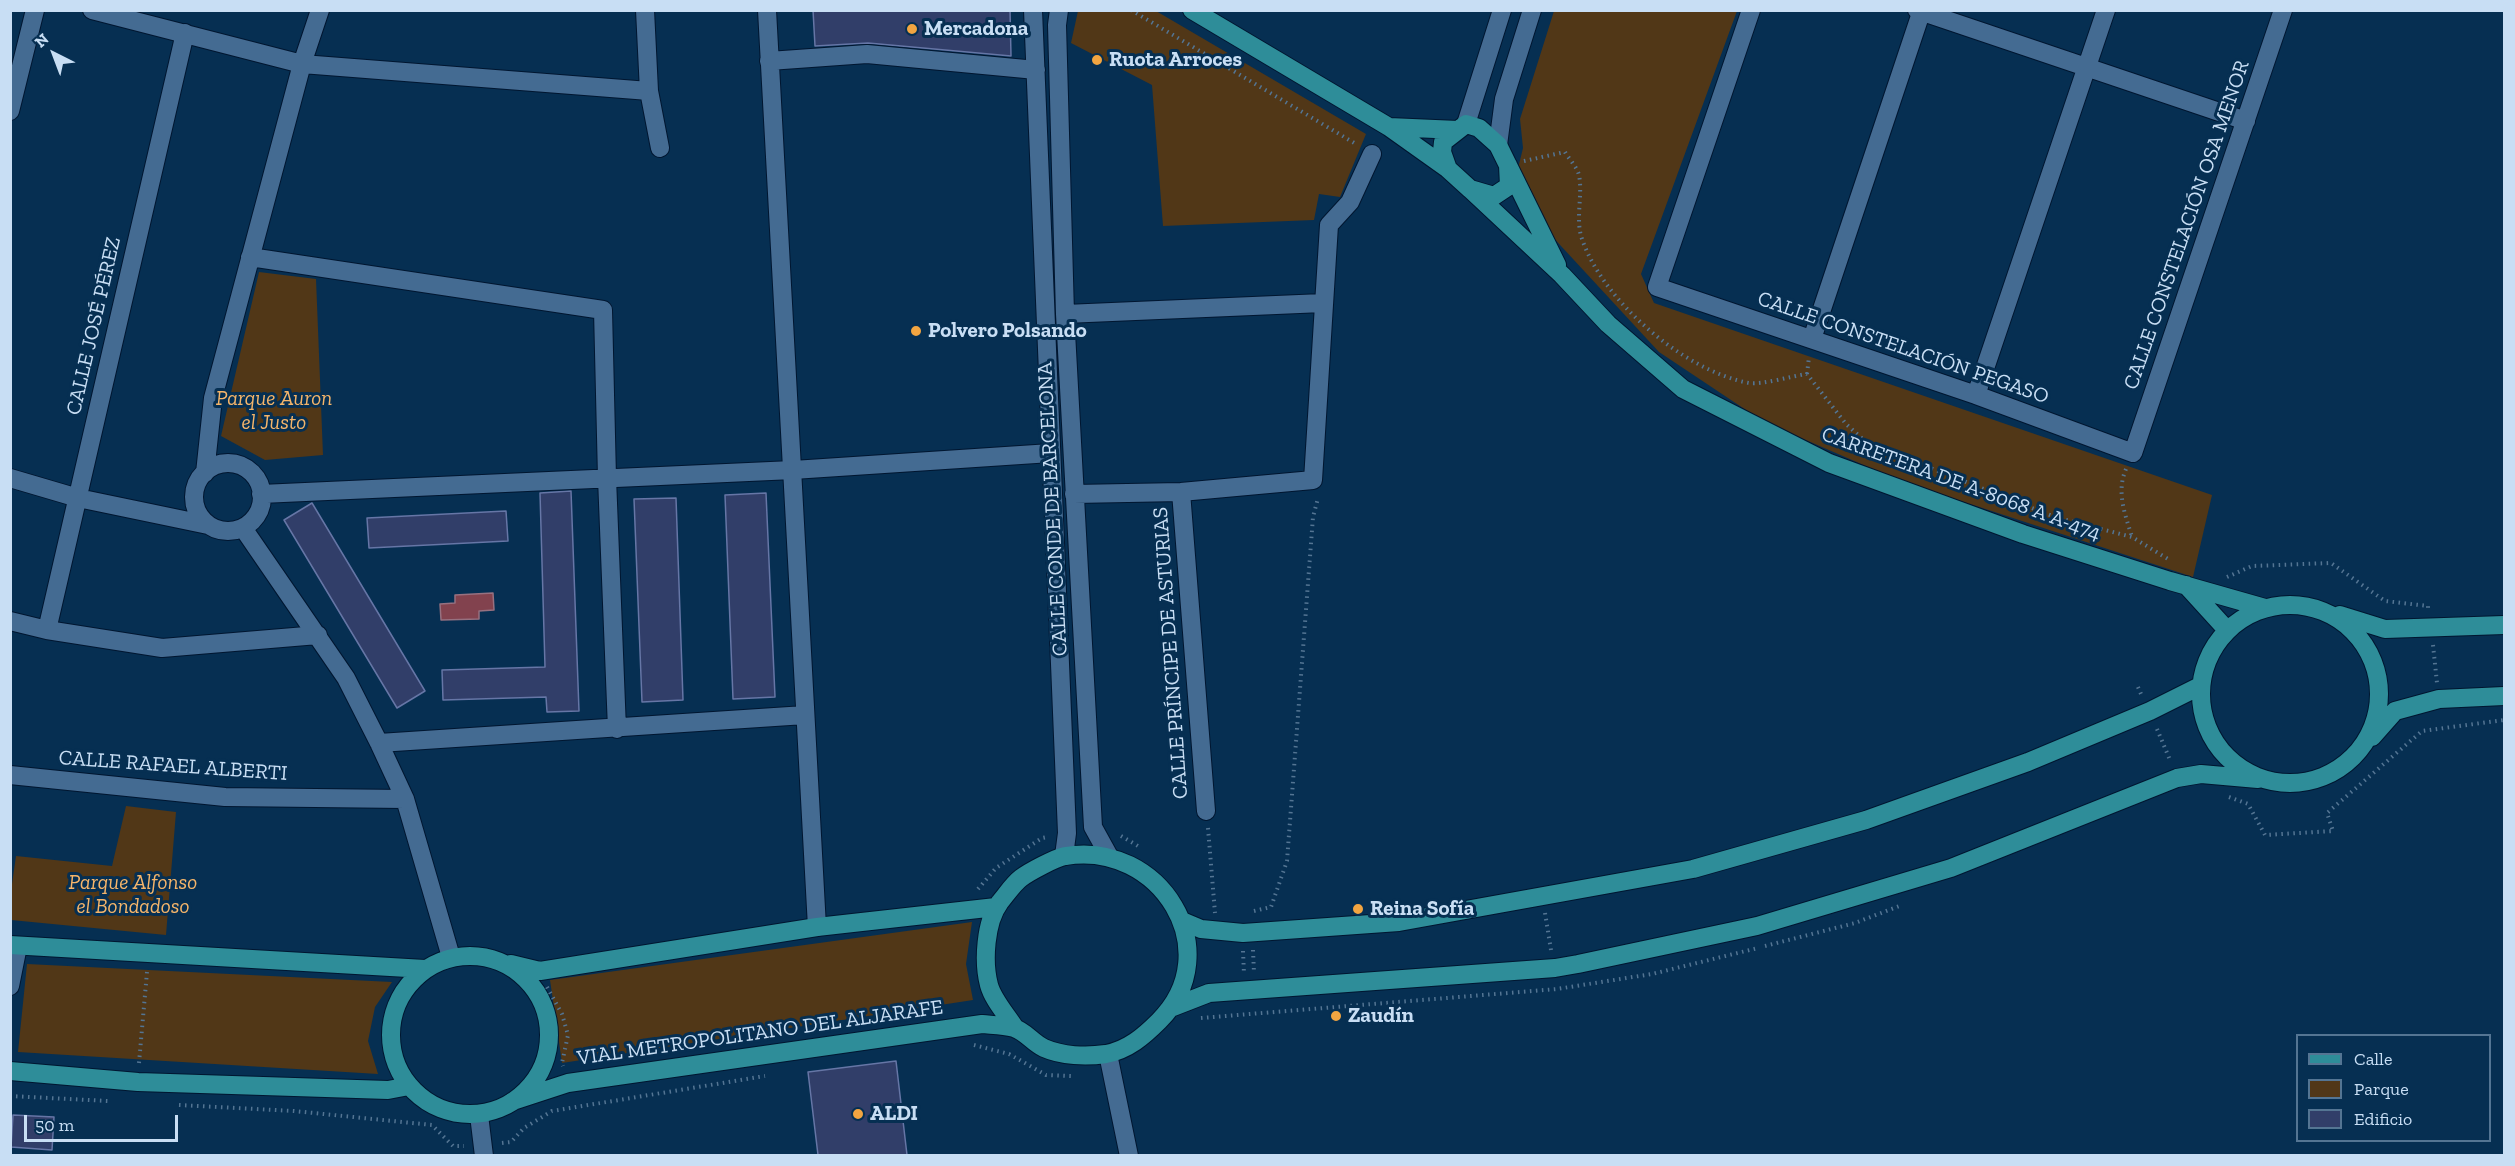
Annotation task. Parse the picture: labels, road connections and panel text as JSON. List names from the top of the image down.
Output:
{
  "streets": {
    "main road": ["CARRETERA DE A-8068 A A-474", "VIAL METROPOLITANO DEL ALJARAFE"],
    "street": [
      "CALLE CONSTELACIÓN OSA MENOR",
      "CALLE JOSÉ PÉREZ",
      "CALLE CONSTELACIÓN PEGASO",
      "CALLE CONDE DE BARCELONA",
      "CALLE PRÍNCIPE DE ASTURIAS",
      "CALLE RAFAEL ALBERTI"
    ]
  },
  "crossings": [
    ["CALLE CONSTELACIÓN OSA MENOR", "CALLE CONSTELACIÓN PEGASO"],
    ["CARRETERA DE A-8068 A A-474", "VIAL METROPOLITANO DEL ALJARAFE"],
    ["CALLE CONDE DE BARCELONA", "VIAL METROPOLITANO DEL ALJARAFE"]
  ],
  "parks": ["Parque Auron el Justo", "Parque Alfonso el Bondadoso"],
  "places": [
    "Mercadona",
    "Ruota Arroces",
    "Polvero Polsando",
    "Reina Sofía",
    "Zaudín",
    "ALDI"
  ],
  "legend": ["Calle", "Parque", "Edificio"],
  "scale_bar": "50 m",
  "north": "top left"
}
